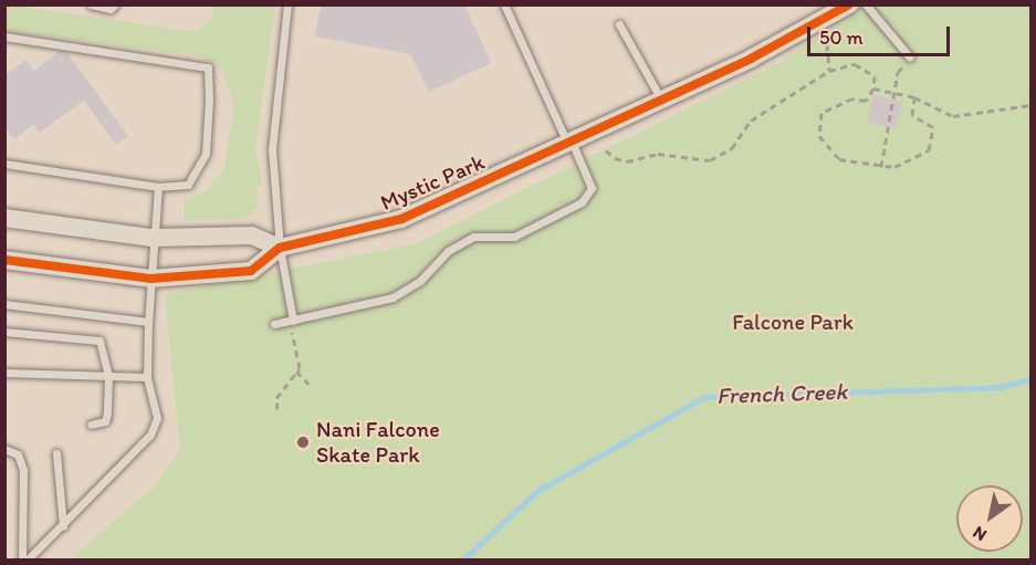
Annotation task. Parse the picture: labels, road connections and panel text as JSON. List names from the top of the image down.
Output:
{
  "streets": {
    "street": ["Mystic Park"]
  },
  "water": ["French Creek"],
  "parks": ["Falcone Park"],
  "places": ["Nani Falcone Skate Park"],
  "scale_bar": "50 m",
  "north": "bottom left"
}
